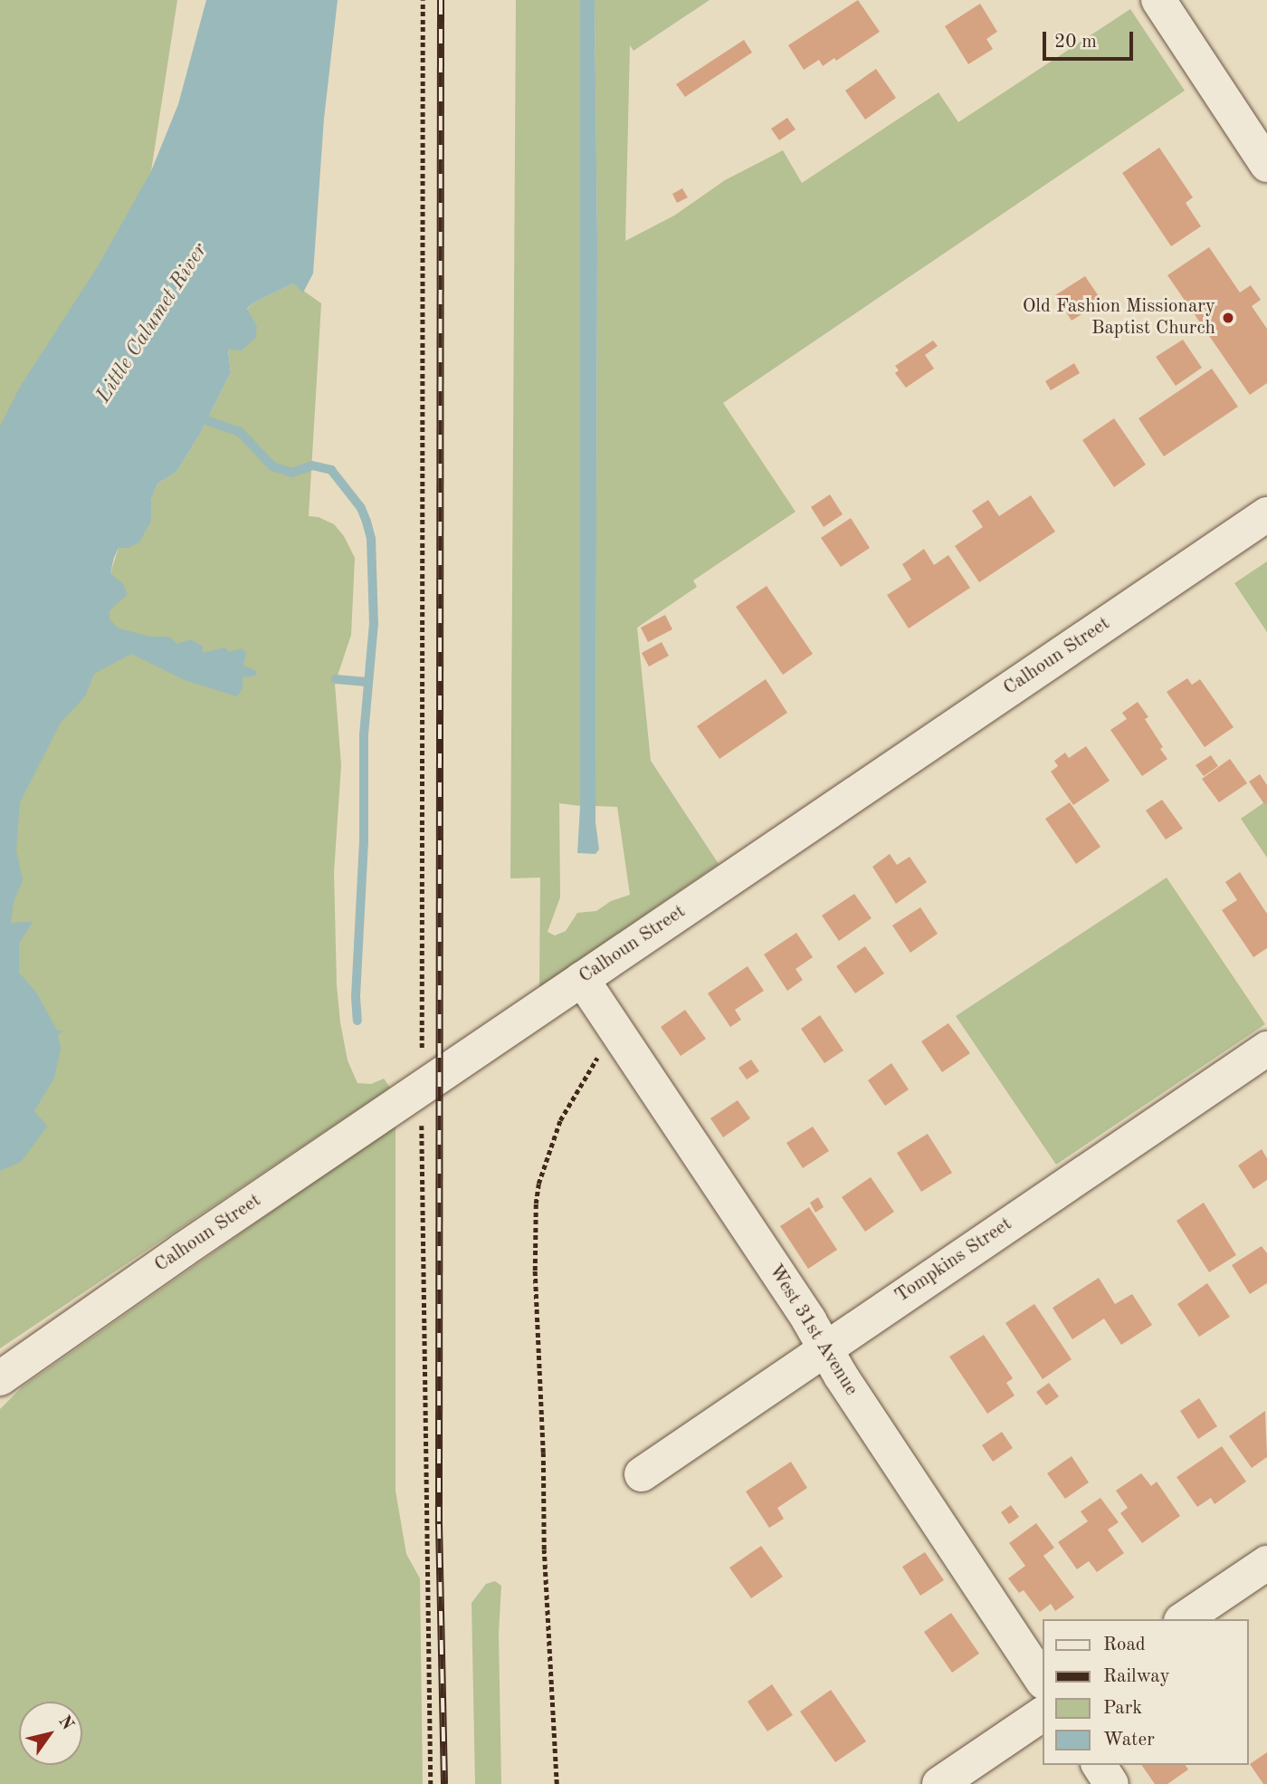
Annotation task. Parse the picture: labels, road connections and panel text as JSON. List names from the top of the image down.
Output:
{
  "streets": {
    "street": ["Calhoun Street", "Tompkins Street", "West 31st Avenue"]
  },
  "crossings": [
    ["Calhoun Street", "West 31st Avenue"],
    ["Tompkins Street", "West 31st Avenue"]
  ],
  "water": ["Little Calumet River"],
  "places": ["Old Fashion Missionary Baptist Church"],
  "legend": [
    "Road",
    "Railway",
    "Park",
    "Water"
  ],
  "scale_bar": "20 m",
  "north": "top right"
}
